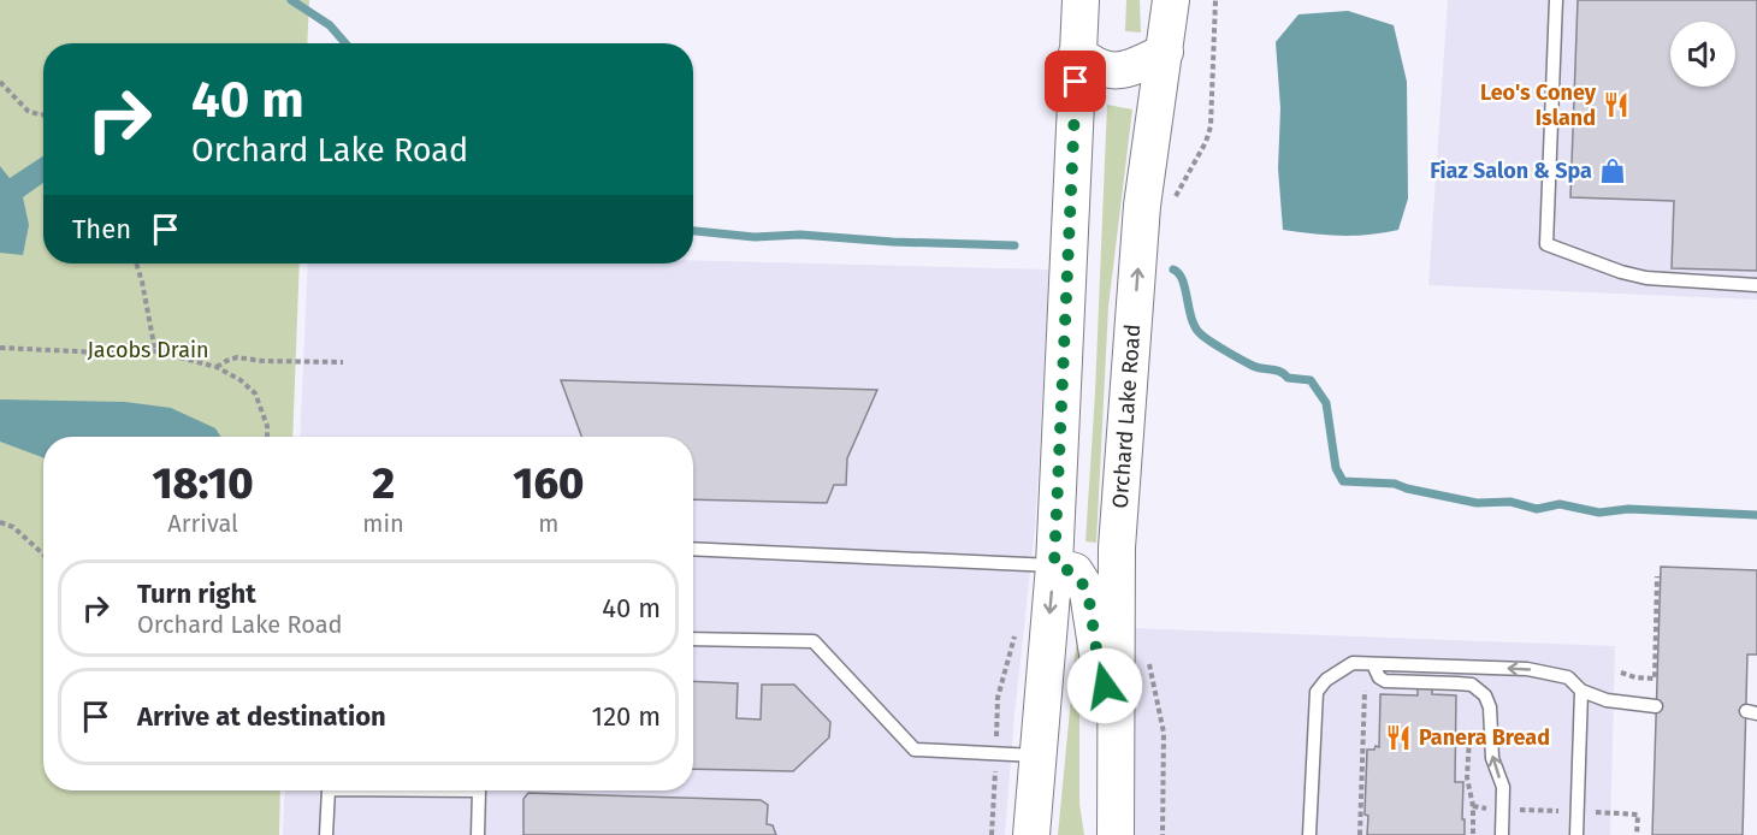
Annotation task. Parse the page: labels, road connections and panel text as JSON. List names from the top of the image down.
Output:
{
  "streets": {
    "main road": ["Orchard Lake Road"]
  },
  "parks": ["Jacobs Drain"],
  "places": {
    "restaurant": ["Leo's Coney Island", "Panera Bread"],
    "shop": ["Fiaz Salon & Spa"]
  },
  "page": {
    "turn": ["40 m", "Orchard Lake Road"],
    "then": "Then",
    "eta": [
      "18:10",
      "Arrival",
      "2",
      "min",
      "160",
      "m"
    ],
    "list": [
      {
        "name": "Turn right",
        "note": "Orchard Lake Road",
        "value": "40 m"
      },
      {
        "name": "Arrive at destination",
        "value": "120 m"
      }
    ]
  }
}
